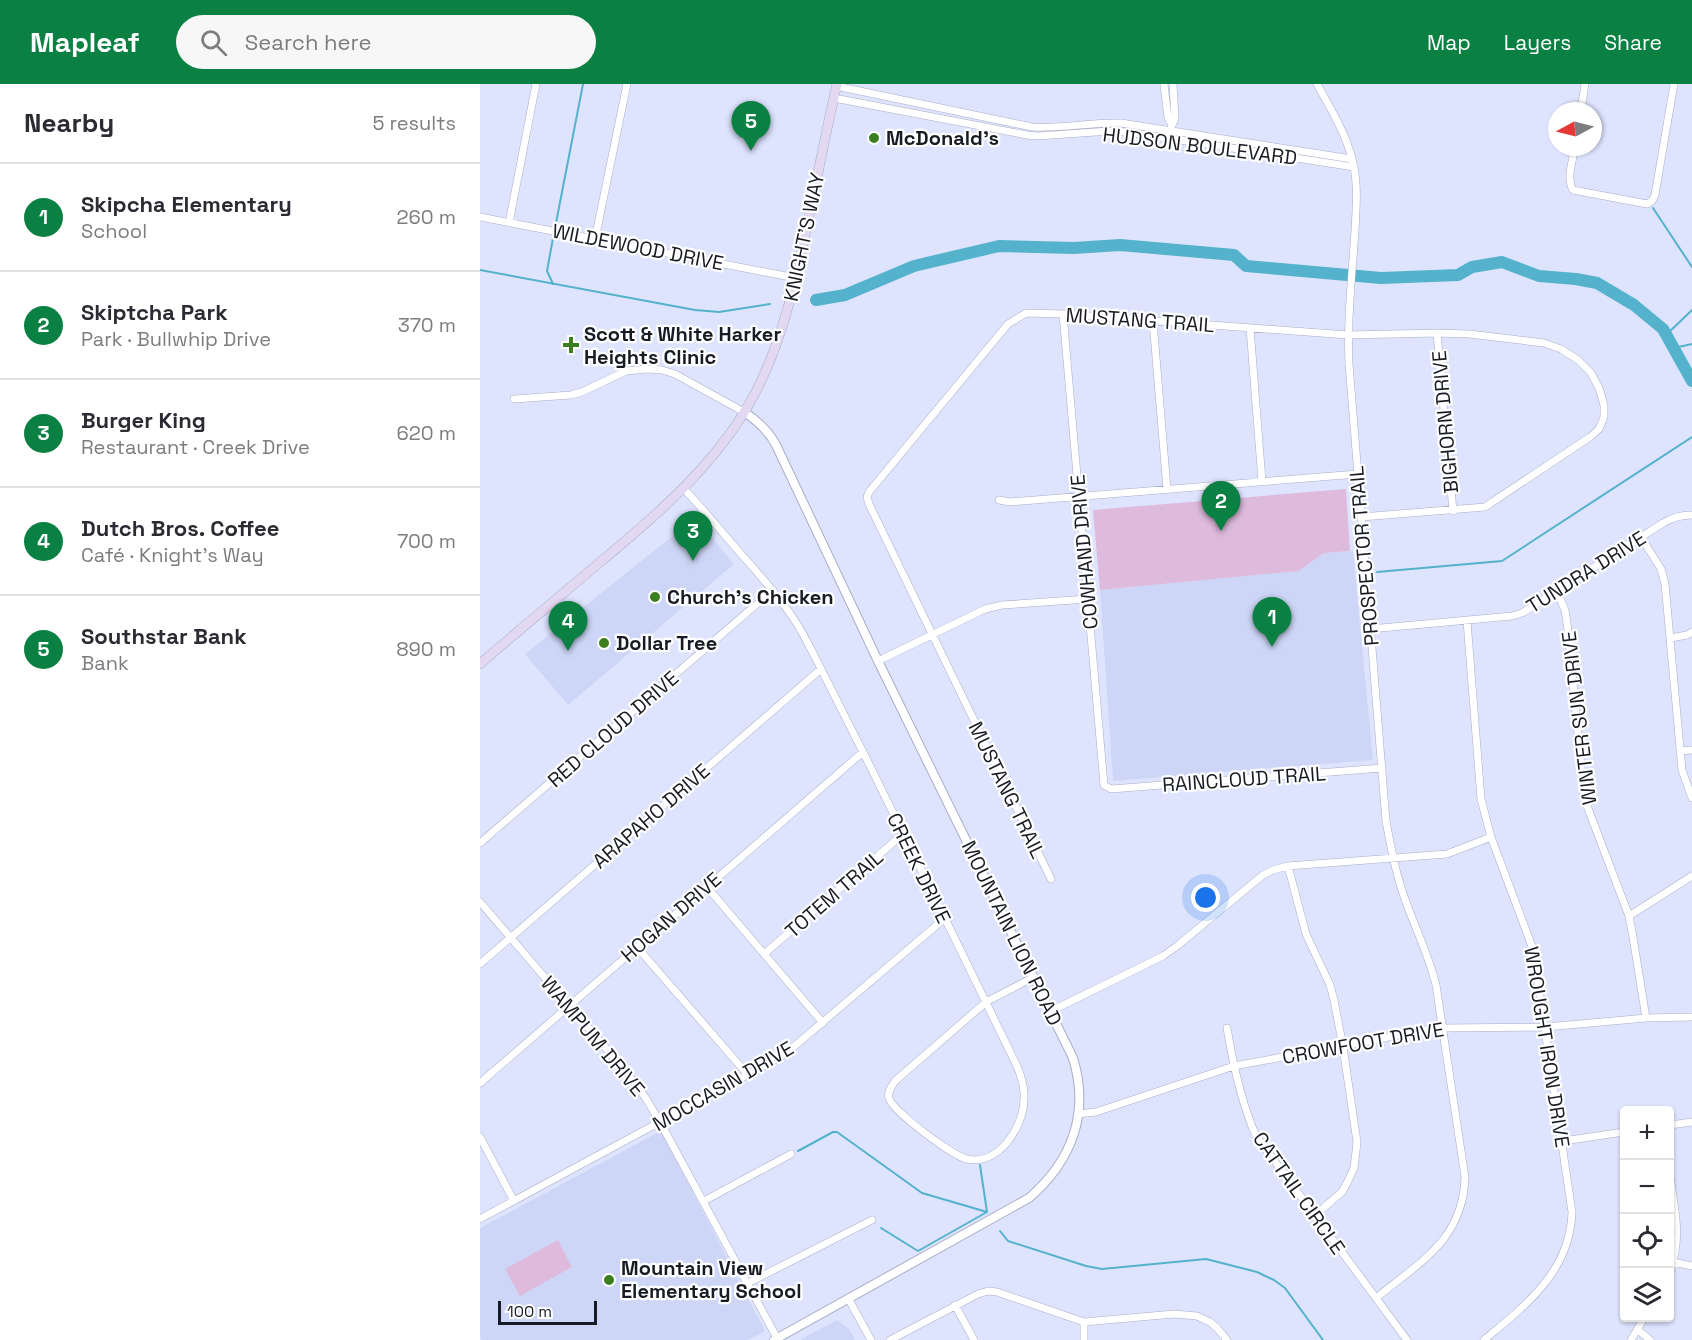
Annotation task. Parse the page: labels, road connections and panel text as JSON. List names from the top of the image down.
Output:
{
  "streets": {
    "main road": ["KNIGHT'S WAY"],
    "street": [
      "HUDSON BOULEVARD",
      "WILDEWOOD DRIVE",
      "MUSTANG TRAIL",
      "BIGHORN DRIVE",
      "COWHAND DRIVE",
      "PROSPECTOR TRAIL",
      "TUNDRA DRIVE",
      "WINTER SUN DRIVE",
      "RED CLOUD DRIVE",
      "RAINCLOUD TRAIL",
      "ARAPAHO DRIVE",
      "CREEK DRIVE",
      "TOTEM TRAIL",
      "HOGAN DRIVE",
      "MOUNTAIN LION ROAD",
      "WAMPUM DRIVE",
      "CROWFOOT DRIVE",
      "WROUGHT IRON DRIVE",
      "MOCCASIN DRIVE",
      "CATTAIL CIRCLE"
    ]
  },
  "crossings": [
    ["HUDSON BOULEVARD", "KNIGHT'S WAY"],
    ["HUDSON BOULEVARD", "PROSPECTOR TRAIL"],
    ["KNIGHT'S WAY", "WILDEWOOD DRIVE"],
    ["KNIGHT'S WAY", "CREEK DRIVE"],
    ["KNIGHT'S WAY", "MOUNTAIN LION ROAD"],
    ["MUSTANG TRAIL", "BIGHORN DRIVE"],
    ["MUSTANG TRAIL", "COWHAND DRIVE"],
    ["MUSTANG TRAIL", "PROSPECTOR TRAIL"],
    ["COWHAND DRIVE", "RAINCLOUD TRAIL"],
    ["PROSPECTOR TRAIL", "TUNDRA DRIVE"],
    ["PROSPECTOR TRAIL", "RAINCLOUD TRAIL"],
    ["PROSPECTOR TRAIL", "CROWFOOT DRIVE"],
    ["PROSPECTOR TRAIL", "CATTAIL CIRCLE"],
    ["TUNDRA DRIVE", "WINTER SUN DRIVE"],
    ["TUNDRA DRIVE", "WROUGHT IRON DRIVE"],
    ["WINTER SUN DRIVE", "CROWFOOT DRIVE"],
    ["RED CLOUD DRIVE", "CREEK DRIVE"],
    ["ARAPAHO DRIVE", "CREEK DRIVE"],
    ["ARAPAHO DRIVE", "WAMPUM DRIVE"],
    ["CREEK DRIVE", "TOTEM TRAIL"],
    ["CREEK DRIVE", "HOGAN DRIVE"],
    ["CREEK DRIVE", "MOCCASIN DRIVE"],
    ["HOGAN DRIVE", "WAMPUM DRIVE"],
    ["MOUNTAIN LION ROAD", "WAMPUM DRIVE"],
    ["MOUNTAIN LION ROAD", "CROWFOOT DRIVE"],
    ["WAMPUM DRIVE", "MOCCASIN DRIVE"],
    ["CROWFOOT DRIVE", "WROUGHT IRON DRIVE"],
    ["CROWFOOT DRIVE", "CATTAIL CIRCLE"]
  ],
  "places": {
    "other": [
      "McDonald's",
      "Church's Chicken",
      "Dollar Tree",
      "Mountain View Elementary School"
    ],
    "health": ["Scott & White Harker Heights Clinic"]
  },
  "scale_bar": "100 m",
  "north": "left",
  "page": {
    "header": "Mapleaf",
    "search": "Search here",
    "nav": ["Map", "Layers", "Share"],
    "heading": ["Nearby", "5 results"],
    "pins": [
      "5",
      "2",
      "3",
      "1",
      "4"
    ],
    "list": [
      {
        "mark": "1",
        "name": "Skipcha Elementary",
        "note": "School",
        "value": "260 m"
      },
      {
        "mark": "2",
        "name": "Skiptcha Park",
        "note": "Park · Bullwhip Drive",
        "value": "370 m"
      },
      {
        "mark": "3",
        "name": "Burger King",
        "note": "Restaurant · Creek Drive",
        "value": "620 m"
      },
      {
        "mark": "4",
        "name": "Dutch Bros. Coffee",
        "note": "Café · Knight's Way",
        "value": "700 m"
      },
      {
        "mark": "5",
        "name": "Southstar Bank",
        "note": "Bank",
        "value": "890 m"
      }
    ],
    "map_buttons": ["+", "−"],
    "scale": "100 m"
  }
}
